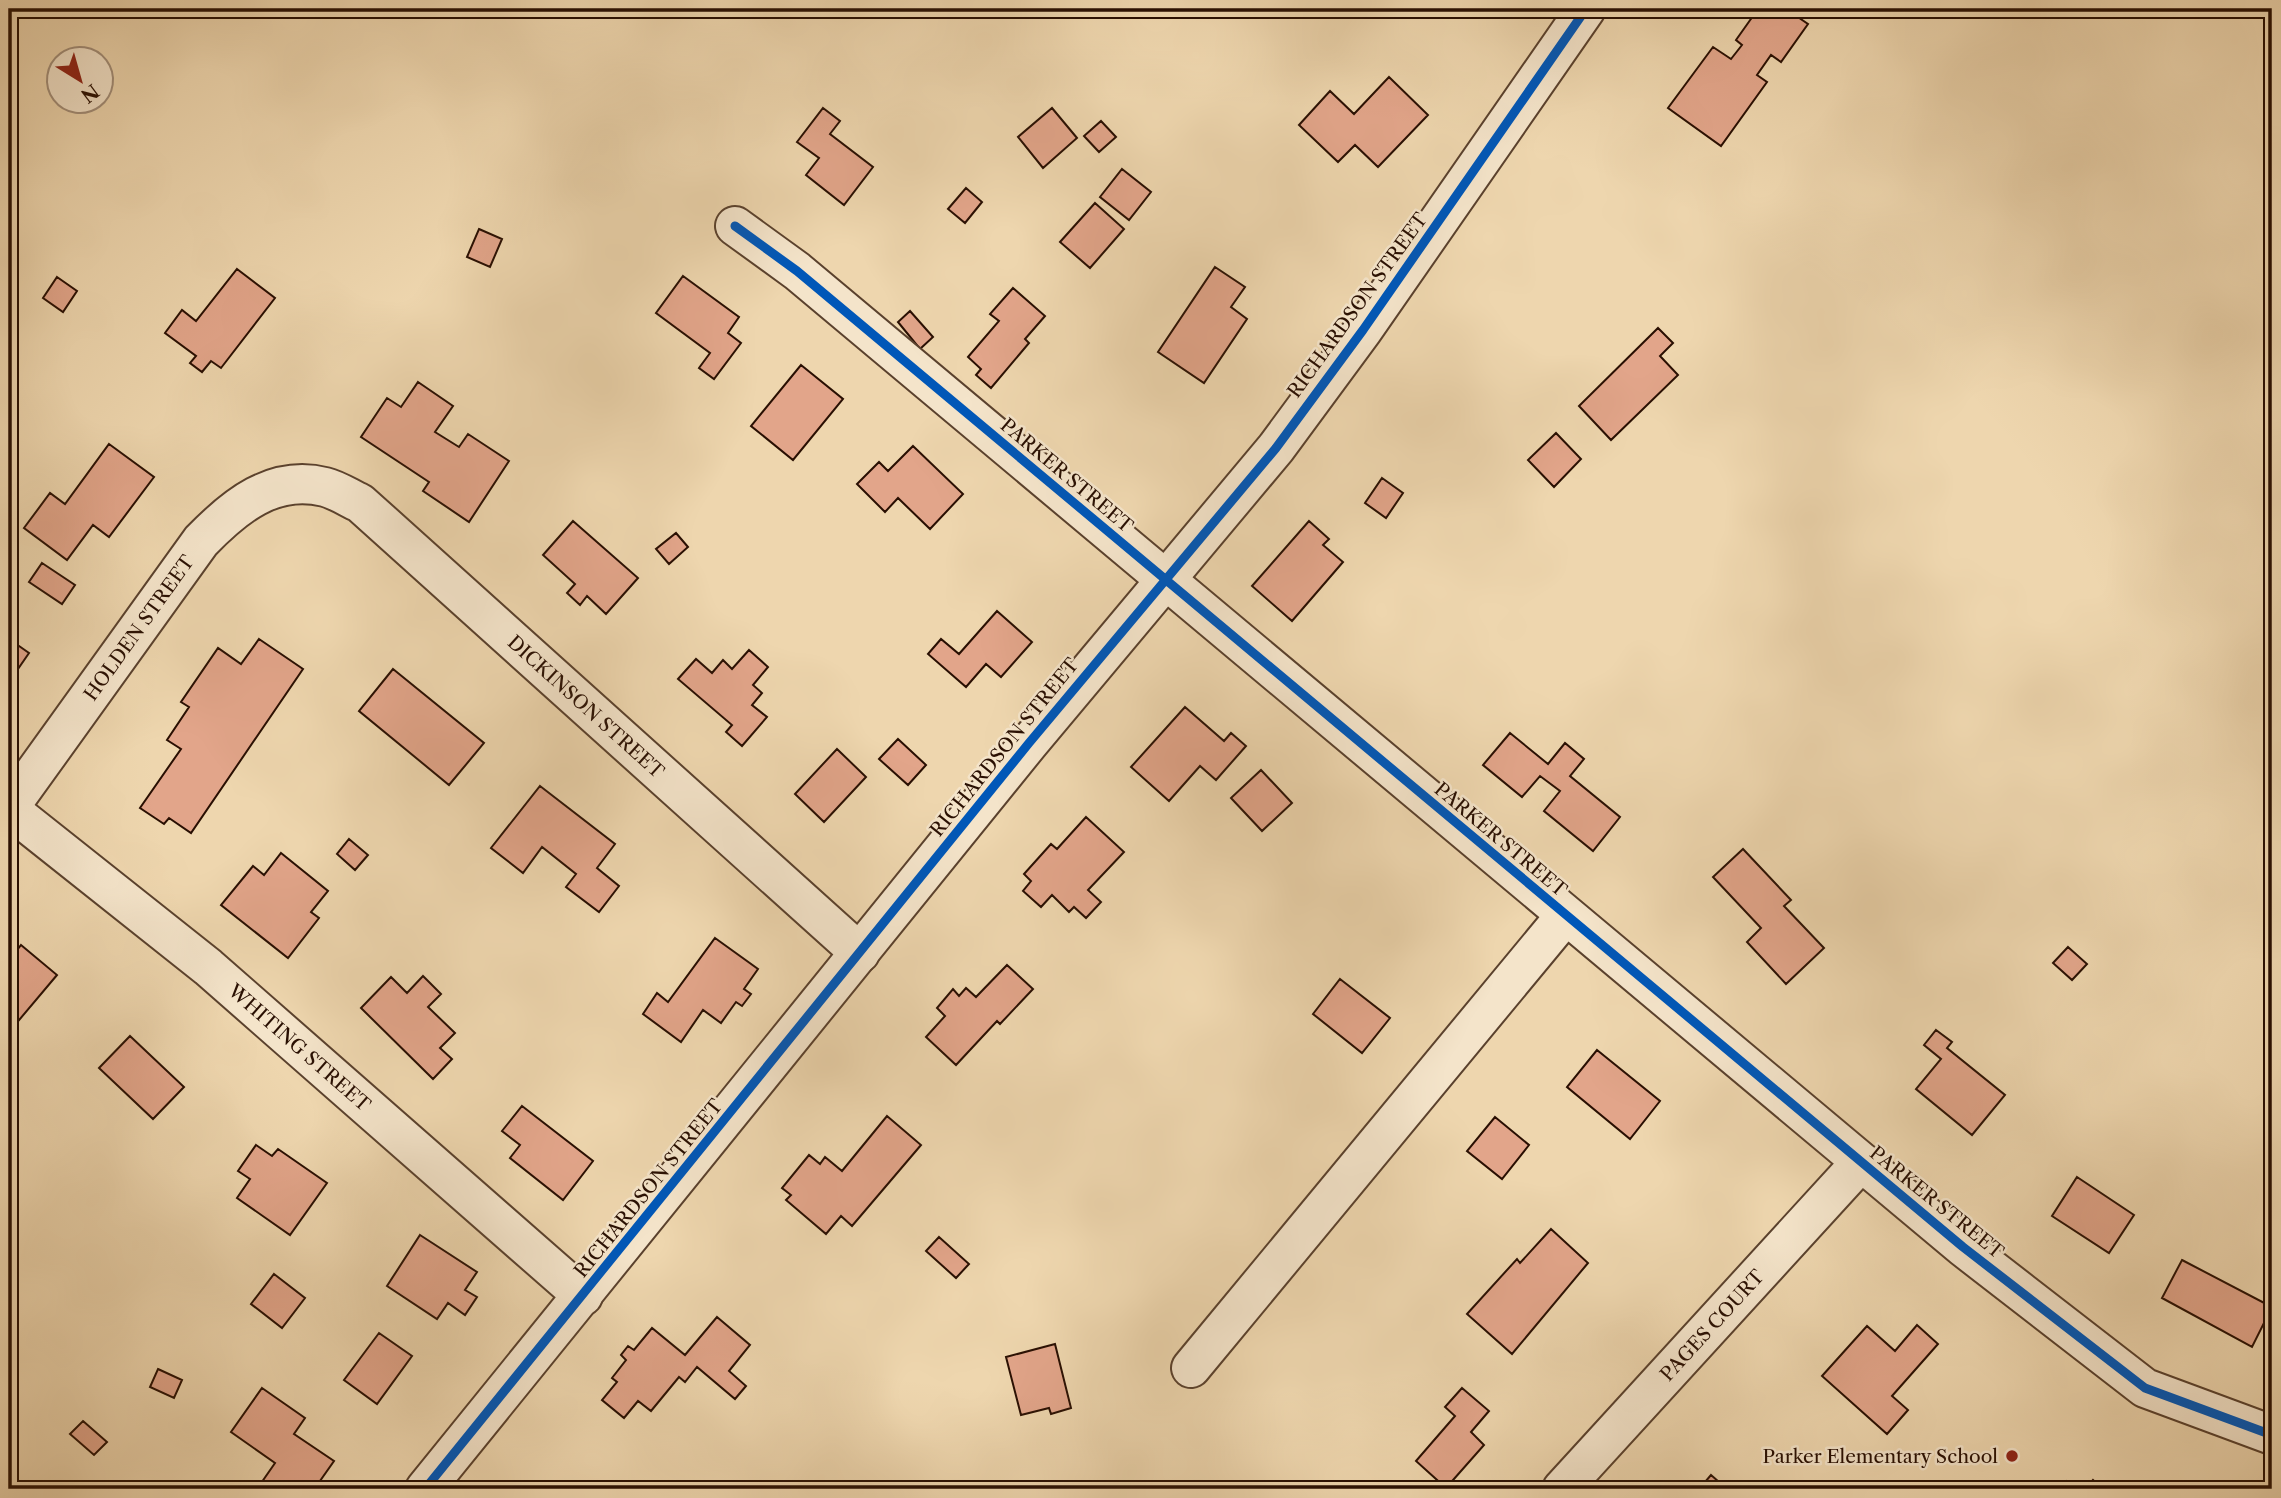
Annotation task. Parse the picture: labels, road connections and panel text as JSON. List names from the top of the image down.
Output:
{
  "streets": {
    "street": [
      "RICHARDSON STREET",
      "PARKER STREET",
      "HOLDEN STREET",
      "DICKINSON STREET",
      "WHITING STREET",
      "PAGES COURT"
    ]
  },
  "crossings": [
    ["RICHARDSON STREET", "PARKER STREET"],
    ["RICHARDSON STREET", "DICKINSON STREET"],
    ["RICHARDSON STREET", "WHITING STREET"],
    ["PARKER STREET", "PAGES COURT"],
    ["HOLDEN STREET", "DICKINSON STREET"],
    ["HOLDEN STREET", "WHITING STREET"]
  ],
  "places": ["Parker Elementary School"],
  "north": "bottom right"
}
